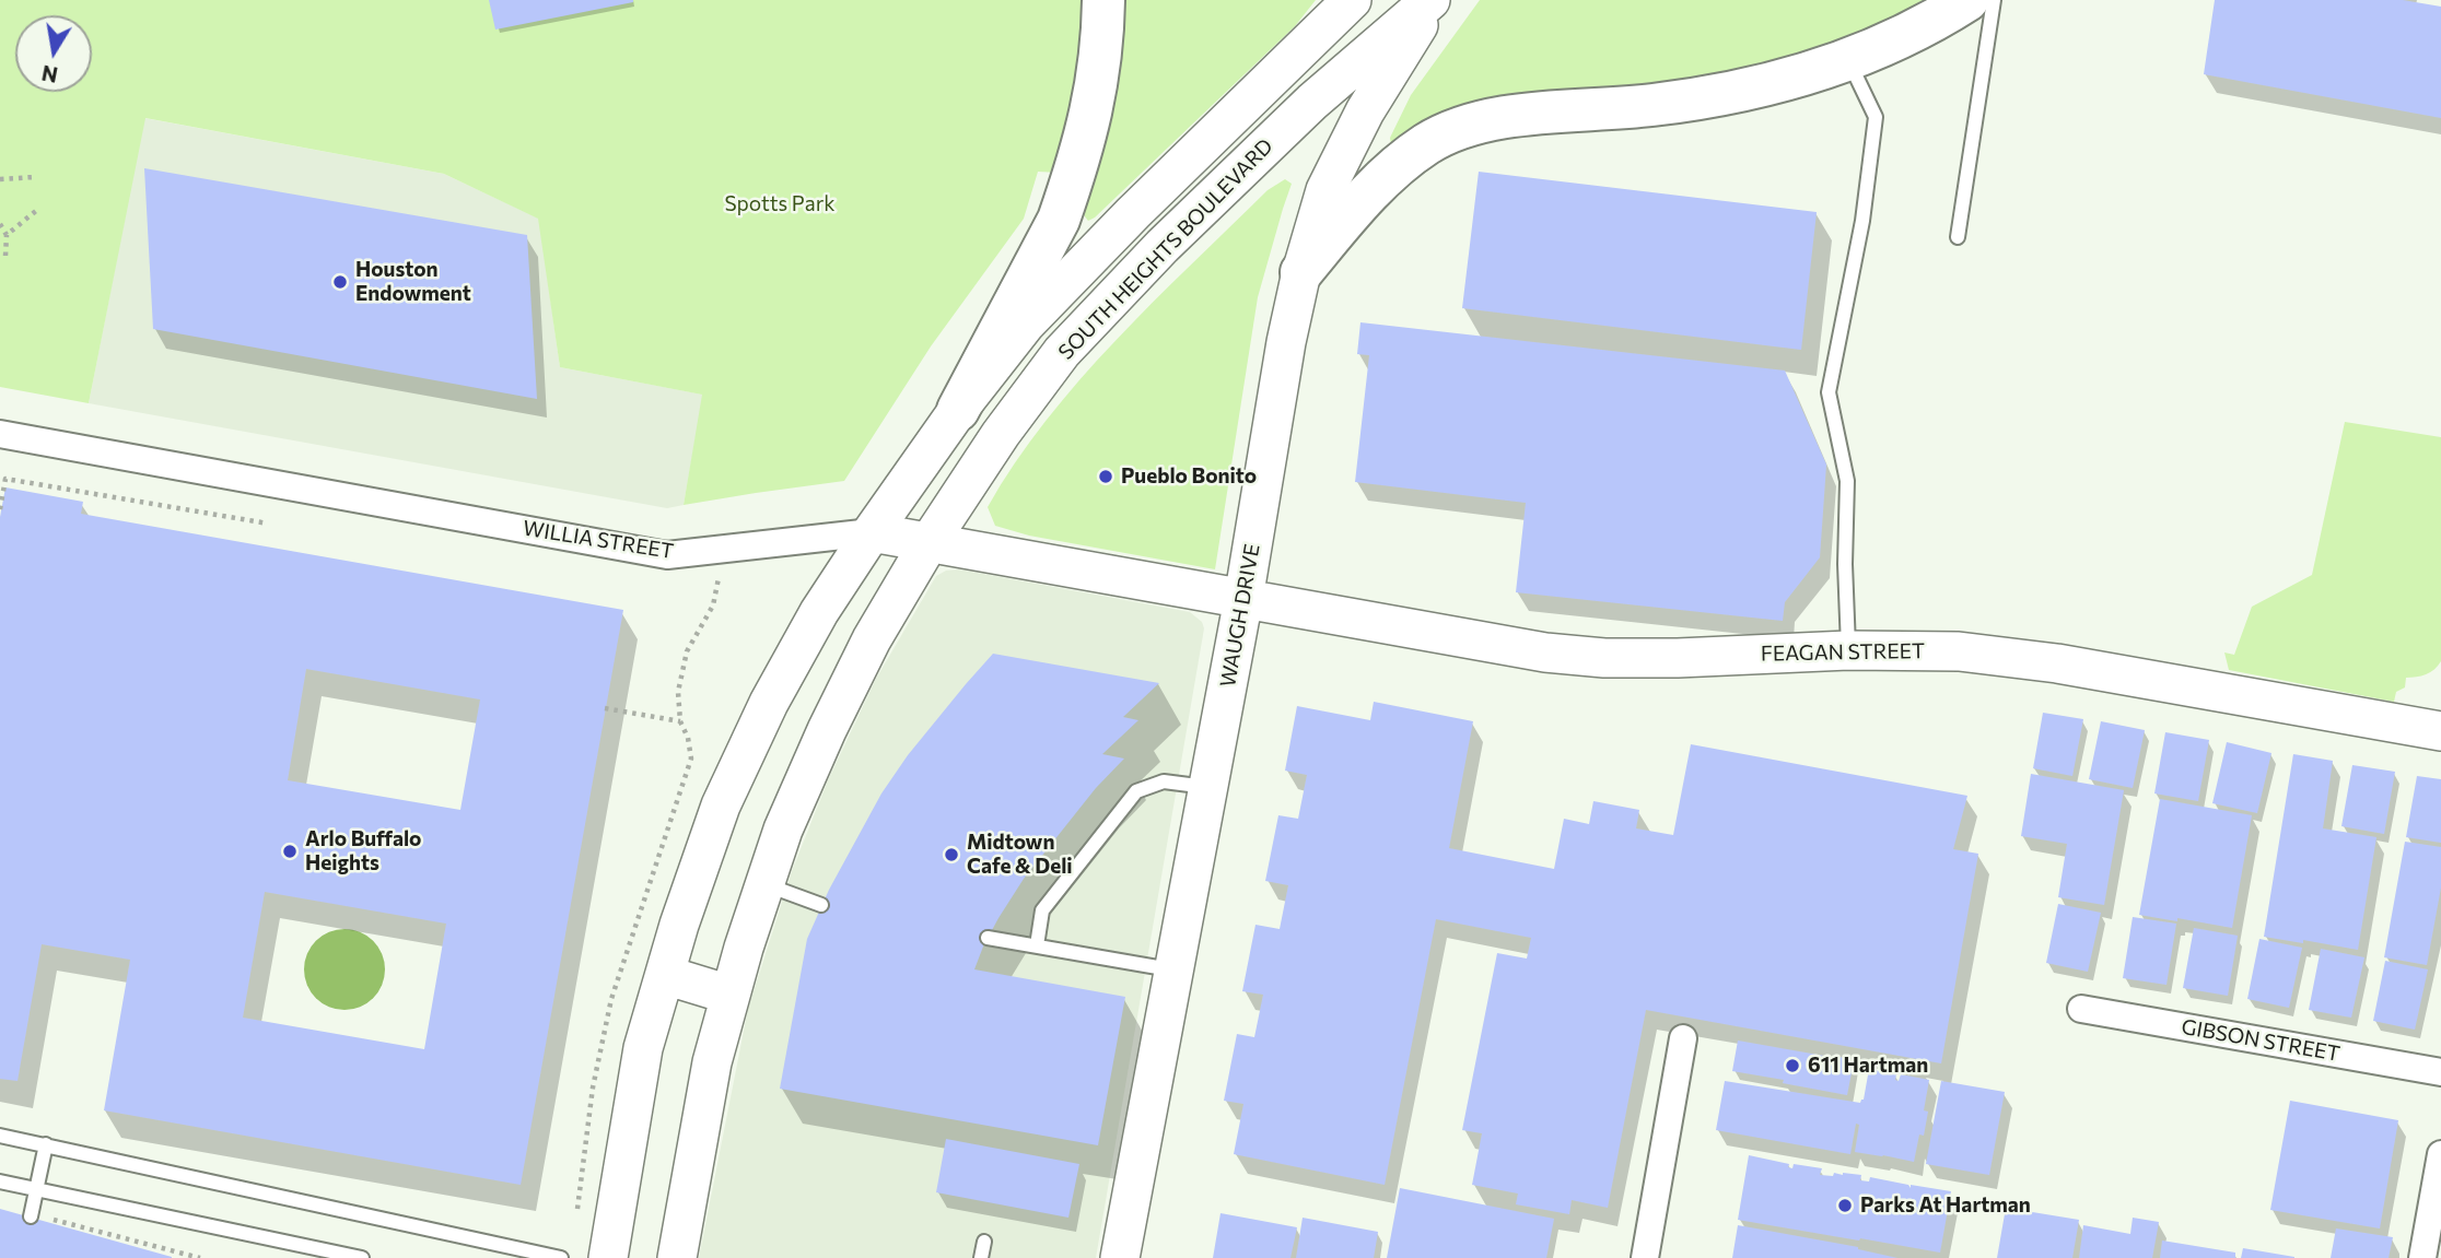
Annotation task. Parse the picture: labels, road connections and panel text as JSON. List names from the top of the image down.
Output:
{
  "streets": {
    "main road": [
      "SOUTH HEIGHTS BOULEVARD",
      "WILLIA STREET",
      "WAUGH DRIVE",
      "FEAGAN STREET"
    ],
    "street": ["GIBSON STREET"]
  },
  "crossings": [
    ["SOUTH HEIGHTS BOULEVARD", "WILLIA STREET"],
    ["SOUTH HEIGHTS BOULEVARD", "WAUGH DRIVE"],
    ["WILLIA STREET", "WAUGH DRIVE"],
    ["WILLIA STREET", "FEAGAN STREET"],
    ["WAUGH DRIVE", "FEAGAN STREET"]
  ],
  "parks": ["Spotts Park"],
  "places": [
    "Houston Endowment",
    "Pueblo Bonito",
    "Arlo Buffalo Heights",
    "Midtown Cafe & Deli",
    "611 Hartman",
    "Parks At Hartman"
  ],
  "north": "bottom"
}
